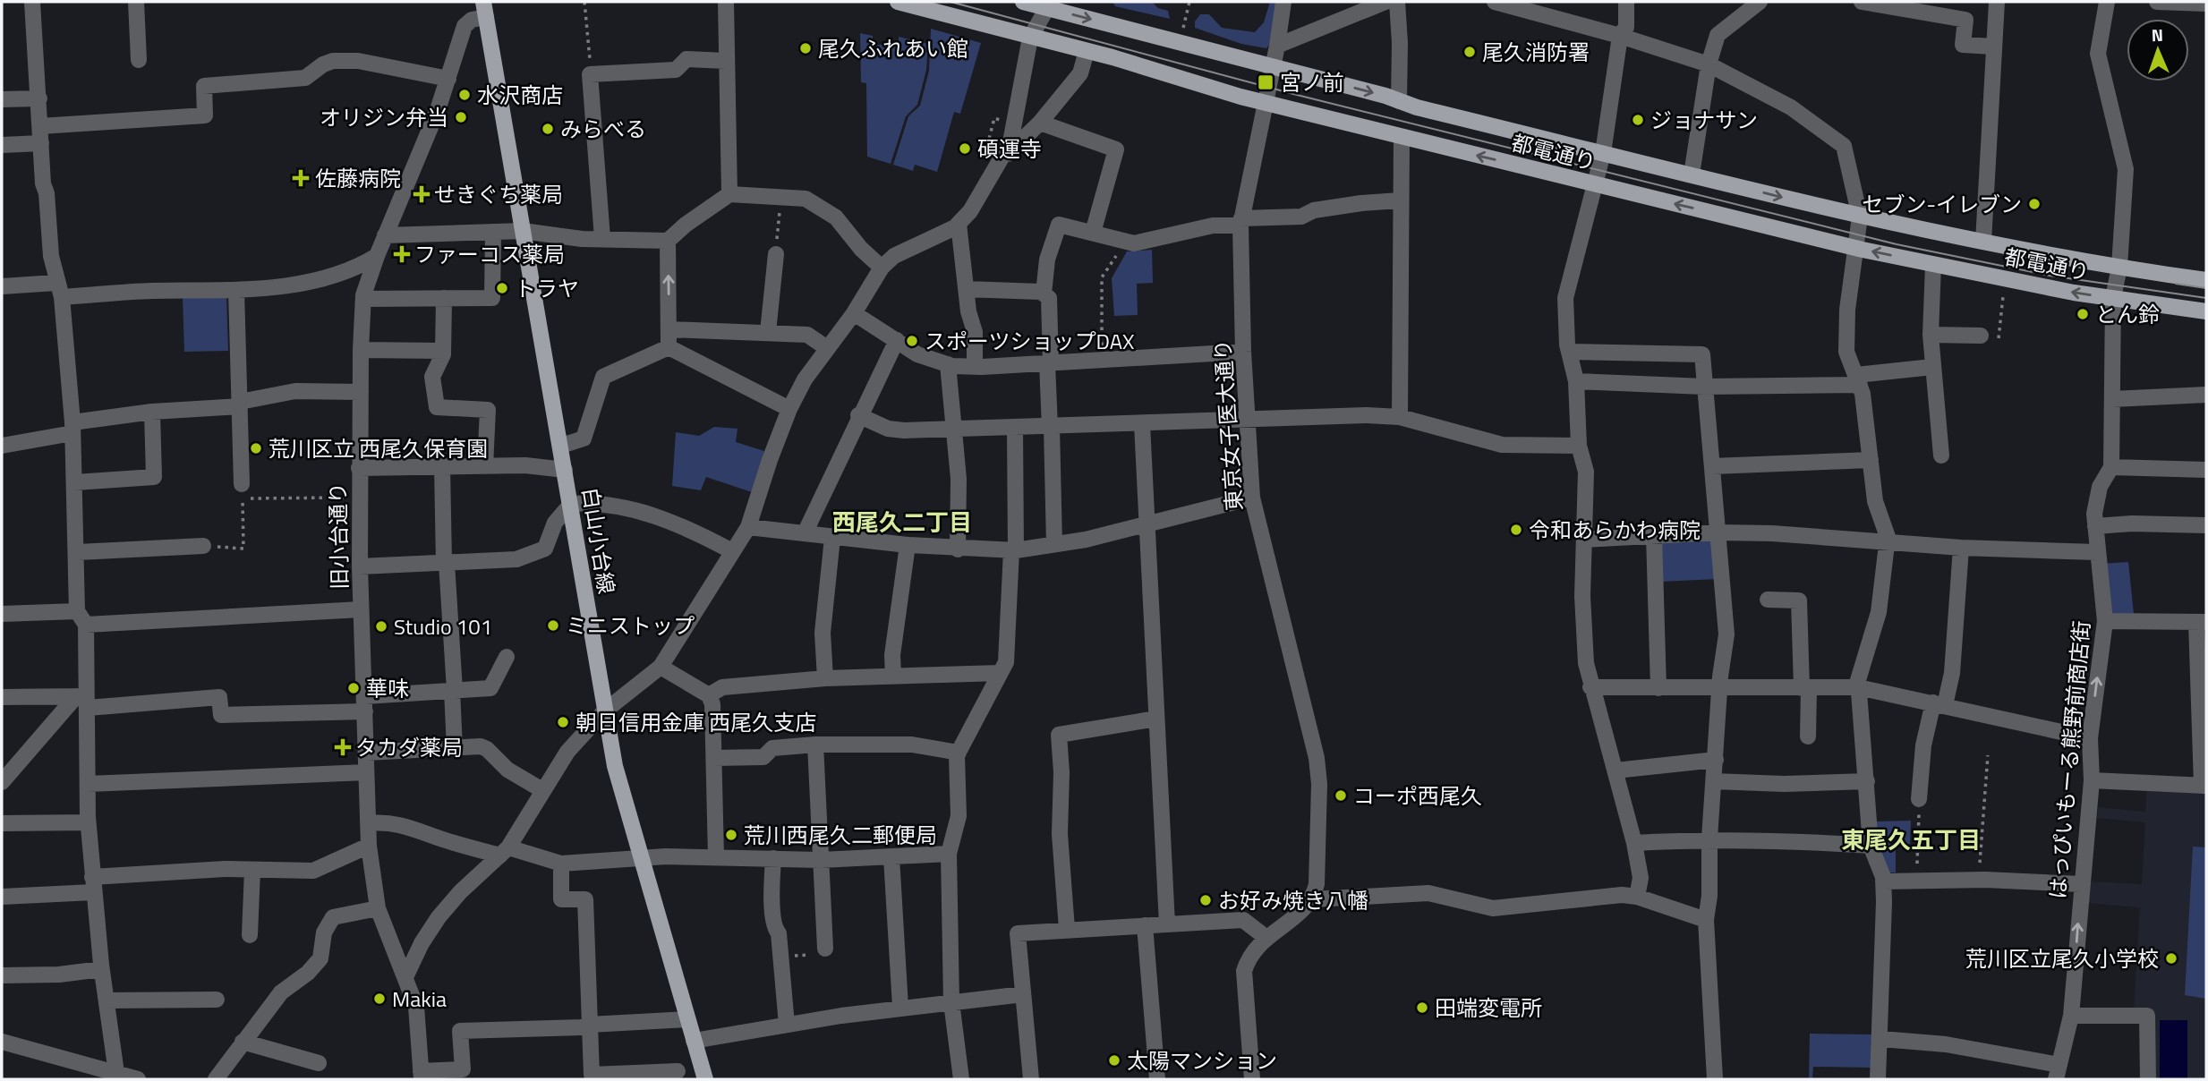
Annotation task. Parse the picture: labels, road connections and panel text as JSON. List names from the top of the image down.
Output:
{
  "streets": {
    "main road": ["都電通り", "白山小台線"],
    "street": ["東京女子医大通り", "旧小台通り", "はっぴいもーる熊野前商店街"]
  },
  "crossings": [
    ["都電通り", "東京女子医大通り"],
    ["都電通り", "はっぴいもーる熊野前商店街"],
    ["旧小台通り", "白山小台線"]
  ],
  "districts": ["西尾久二丁目", "東尾久五丁目"],
  "places": {
    "other": [
      "尾久ふれあい館",
      "尾久消防署",
      "水沢商店",
      "オリジン弁当",
      "ジョナサン",
      "みらべる",
      "碩運寺",
      "セブン-イレブン",
      "トラヤ",
      "とん鈴",
      "スポーツショップDAX",
      "荒川区立 西尾久保育園",
      "令和あらかわ病院",
      "ミニストップ",
      "Studio 101",
      "華味",
      "朝日信用金庫 西尾久支店",
      "コーポ西尾久",
      "荒川西尾久二郵便局",
      "お好み焼き八幡",
      "荒川区立尾久小学校",
      "Makia",
      "田端変電所",
      "太陽マンション"
    ],
    "transit": ["宮ノ前"],
    "health": [
      "佐藤病院",
      "せきぐち薬局",
      "ファーコス薬局",
      "タカダ薬局"
    ]
  },
  "north": "top"
}
